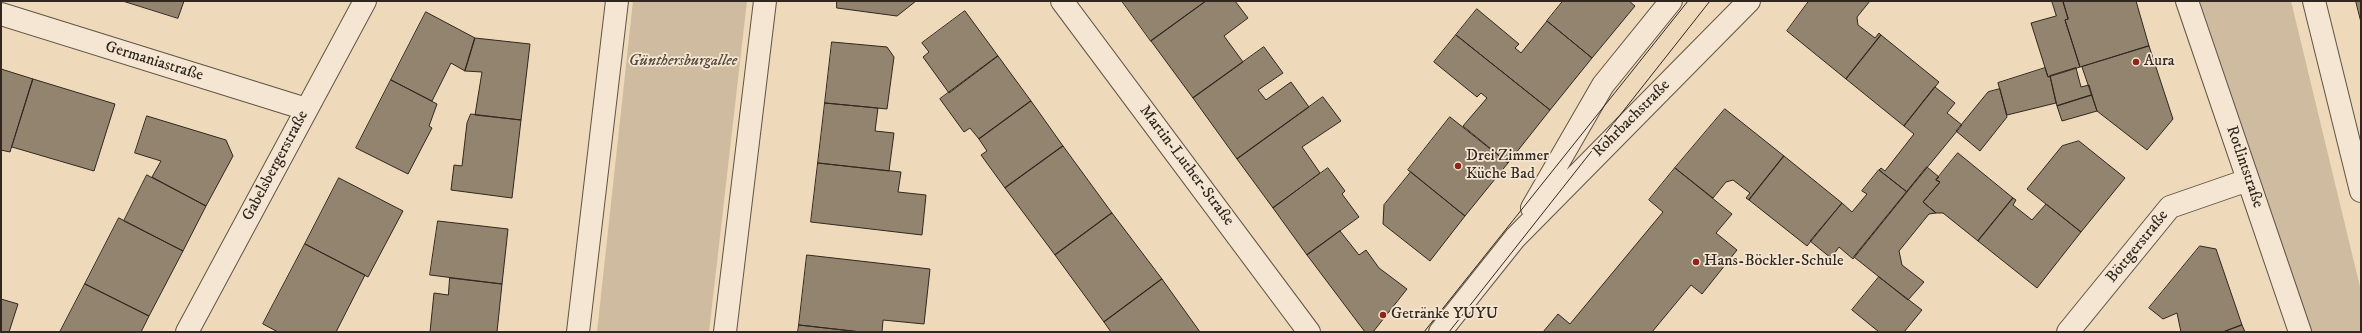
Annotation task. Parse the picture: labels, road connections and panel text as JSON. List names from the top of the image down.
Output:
{
  "streets": {
    "street": [
      "Germaniastraße",
      "Rohrbachstraße",
      "Gabelsbergerstraße",
      "Martin-Luther-Straße",
      "Rotlintstraße",
      "Böttgerstraße"
    ]
  },
  "crossings": [
    ["Germaniastraße", "Gabelsbergerstraße"],
    ["Rotlintstraße", "Böttgerstraße"]
  ],
  "parks": ["Günthersburgallee"],
  "places": [
    "Aura",
    "Drei Zimmer Küche Bad",
    "Hans-Böckler-Schule",
    "Getränke YUYU"
  ]
}
